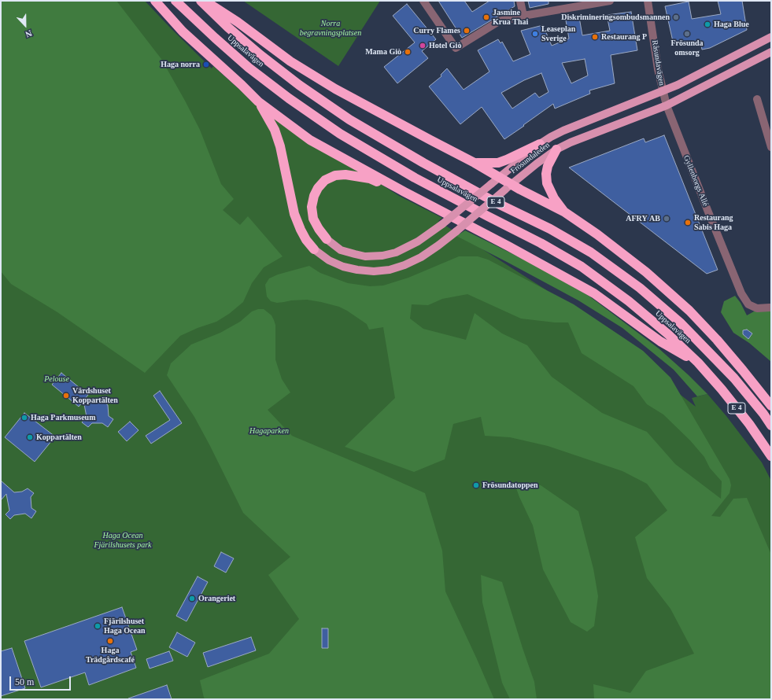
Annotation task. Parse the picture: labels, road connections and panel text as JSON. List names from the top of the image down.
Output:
{
  "streets": {
    "highway": ["Uppsalavägen", "E 4"],
    "main road": ["Frösundaleden"],
    "street": ["Råsundavägen", "Gyllenborgs Allé"]
  },
  "crossings": [
    ["Råsundavägen", "Frösundaleden"],
    ["Råsundavägen", "Gyllenborgs Allé"],
    ["Frösundaleden", "Gyllenborgs Allé"]
  ],
  "parks": [
    "Norra begravningsplatsen",
    "Pelouse",
    "Hagaparken",
    "Haga Ocean Fjärilshusets park"
  ],
  "places": [
    "Jasmine Krua Thai",
    "Diskrimineringsombudsmannen",
    "Haga Blue",
    "Curry Flames",
    "Leaseplan Sverige",
    "Frösunda omsorg",
    "Restaurang P",
    "Hotel Giò",
    "Mama Giò",
    "Haga norra",
    "AFRY AB",
    "Restaurang Sabis Haga",
    "Värdshuset Koppartälten",
    "Haga Parkmuseum",
    "Koppartälten",
    "Frösundatoppen",
    "Orangeriet",
    "Fjärilshuset Haga Ocean",
    "Haga Trädgårdscafé"
  ],
  "scale_bar": "50 m",
  "north": "bottom"
}
